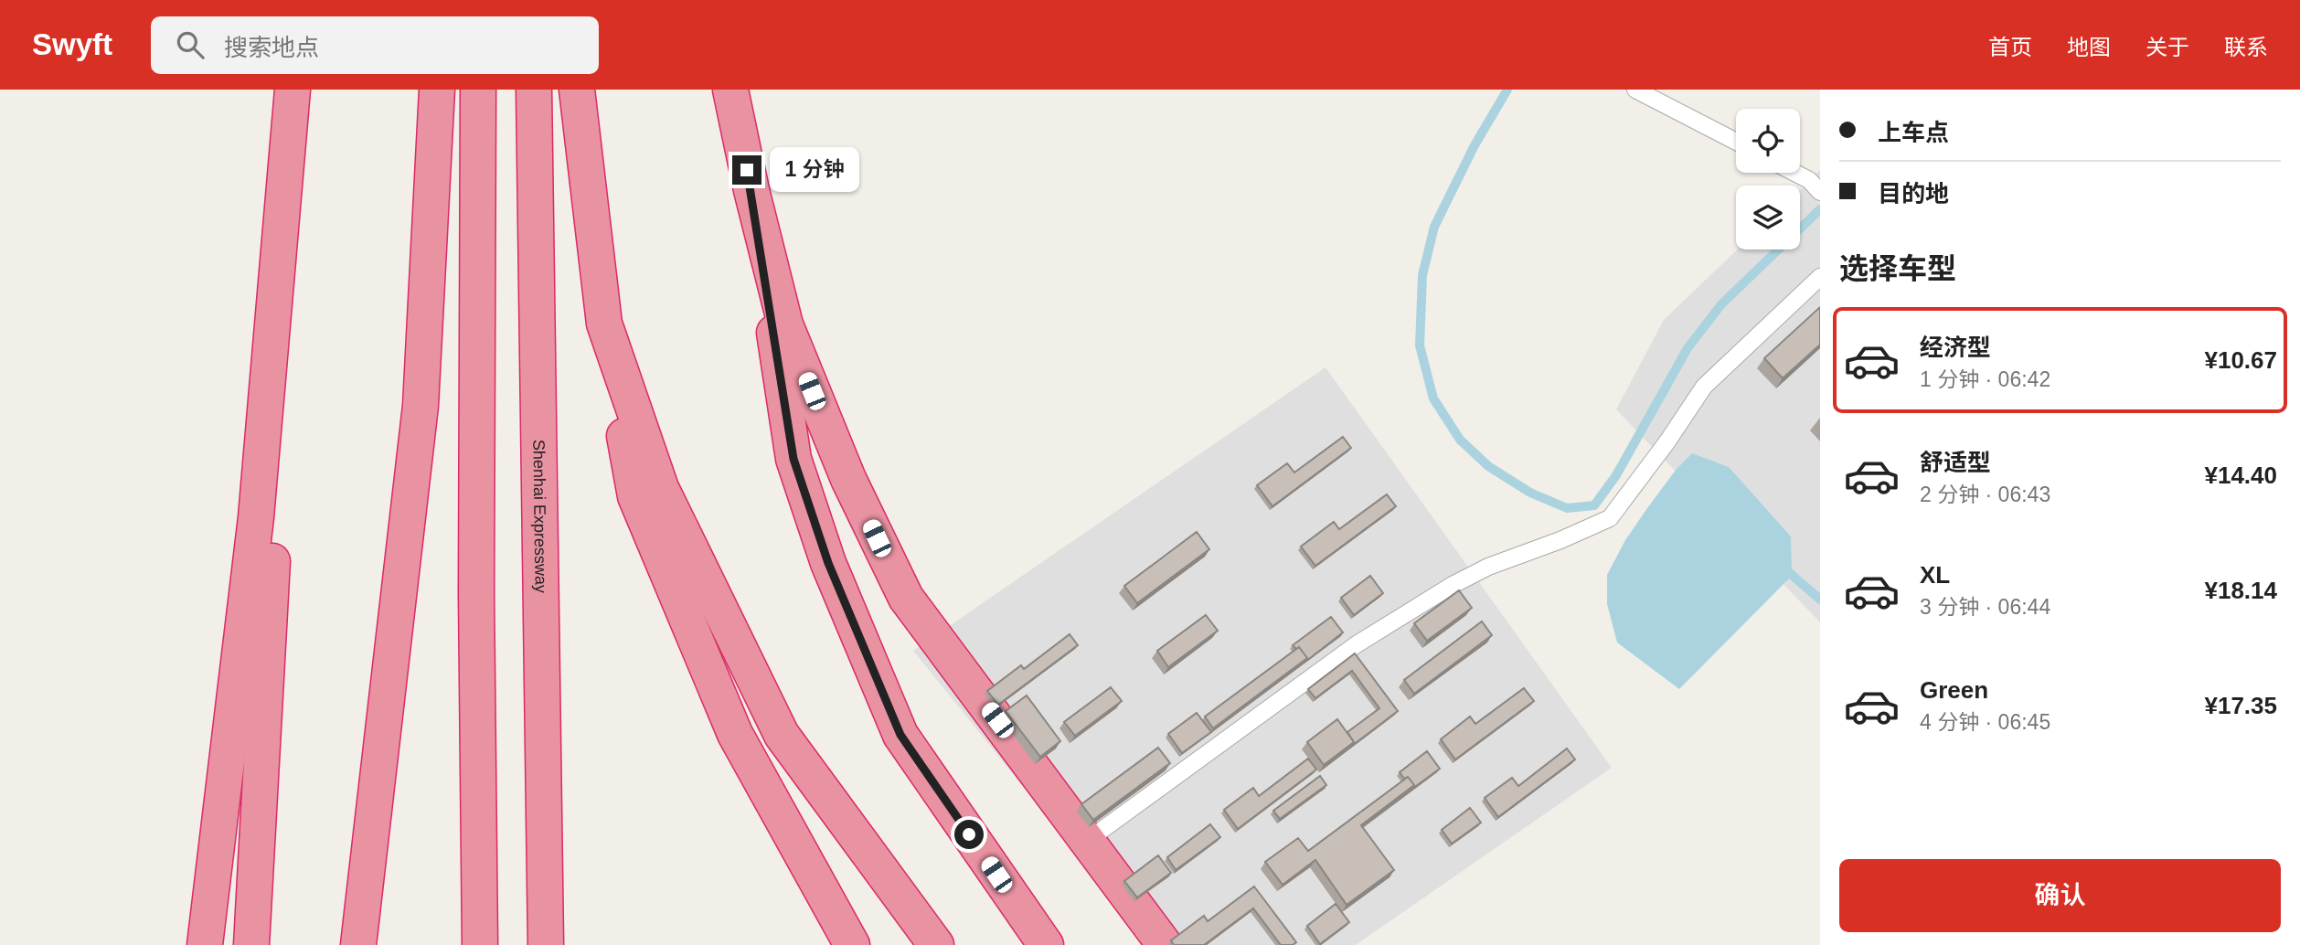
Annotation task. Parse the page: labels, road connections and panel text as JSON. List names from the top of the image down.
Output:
{
  "streets": {
    "highway": ["Shenhai Expressway"]
  },
  "page": {
    "header": "Swyft",
    "search": "搜索地点",
    "nav": [
      "首页",
      "地图",
      "关于",
      "联系"
    ],
    "banner": ["上车点", "目的地"],
    "bubble": "1 分钟",
    "heading": "选择车型",
    "list": [
      {
        "name": "经济型",
        "note": "1 分钟 · 06:42",
        "value": "¥10.67"
      },
      {
        "name": "舒适型",
        "note": "2 分钟 · 06:43",
        "value": "¥14.40"
      },
      {
        "name": "XL",
        "note": "3 分钟 · 06:44",
        "value": "¥18.14"
      },
      {
        "name": "Green",
        "note": "4 分钟 · 06:45",
        "value": "¥17.35"
      }
    ],
    "buttons": "确认"
  }
}
